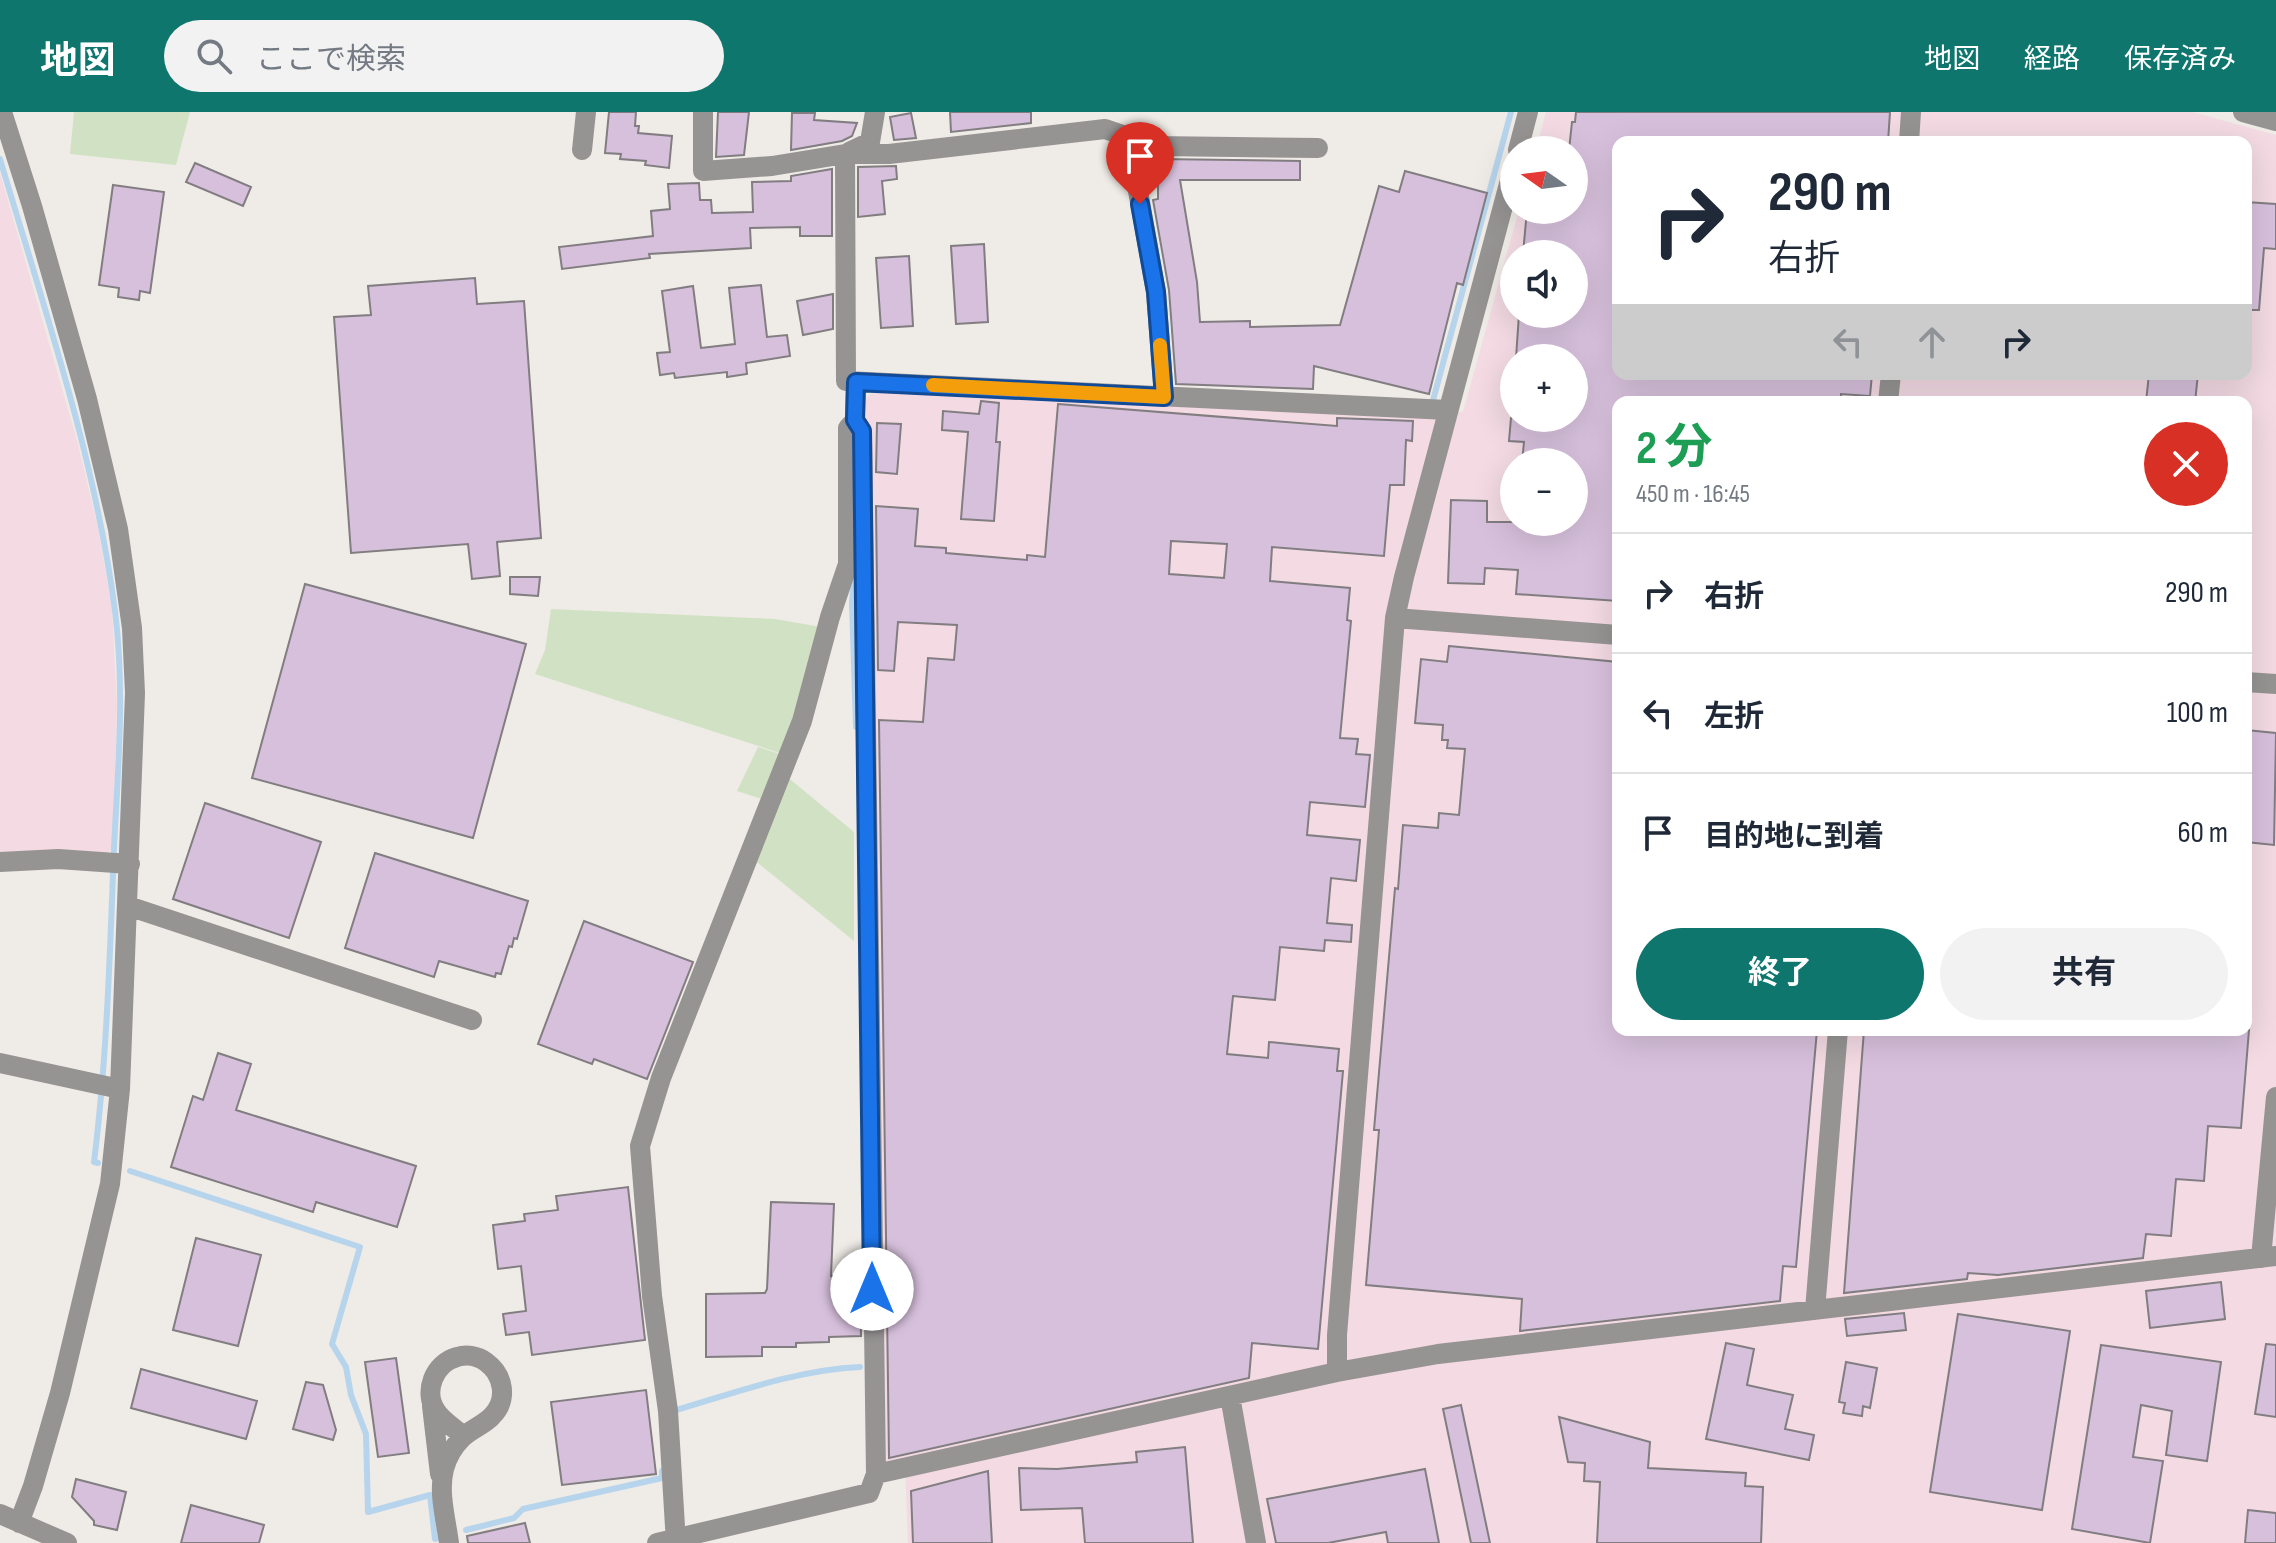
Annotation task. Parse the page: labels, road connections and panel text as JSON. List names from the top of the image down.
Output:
{
  "north": "left",
  "page": {
    "header": "地図",
    "search": "ここで検索",
    "nav": ["地図", "経路", "保存済み"],
    "map_buttons": ["+", "−"],
    "turn": ["290 m", "右折"],
    "heading": ["2 分", "450 m · 16:45"],
    "list": [
      {
        "name": "右折",
        "value": "290 m"
      },
      {
        "name": "左折",
        "value": "100 m"
      },
      {
        "name": "目的地に到着",
        "value": "60 m"
      }
    ],
    "buttons": ["終了", "共有"]
  }
}
